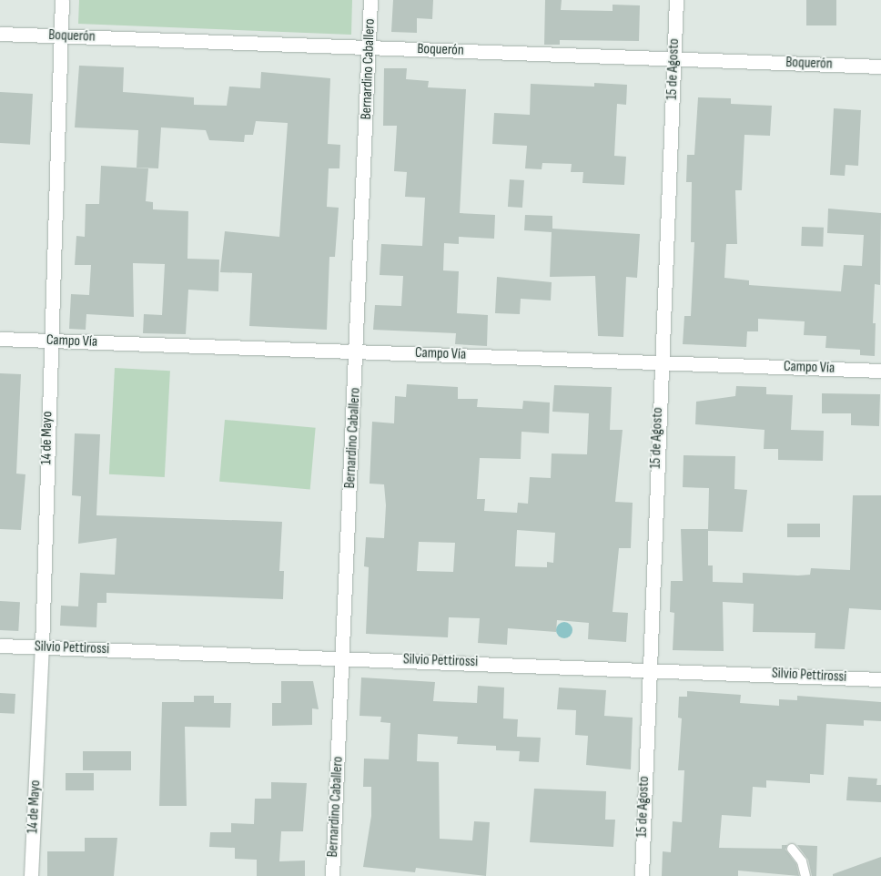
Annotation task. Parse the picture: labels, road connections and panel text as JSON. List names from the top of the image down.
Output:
{
  "streets": {
    "street": [
      "Boquerón",
      "Bernardino Caballero",
      "15 de Agosto",
      "Campo Vía",
      "14 de Mayo",
      "Silvio Pettirossi"
    ]
  },
  "crossings": [
    ["Boquerón", "Bernardino Caballero"],
    ["Boquerón", "15 de Agosto"],
    ["Boquerón", "14 de Mayo"],
    ["Bernardino Caballero", "Campo Vía"],
    ["Bernardino Caballero", "Silvio Pettirossi"],
    ["15 de Agosto", "Campo Vía"],
    ["15 de Agosto", "Silvio Pettirossi"],
    ["Campo Vía", "14 de Mayo"],
    ["14 de Mayo", "Silvio Pettirossi"]
  ]
}
